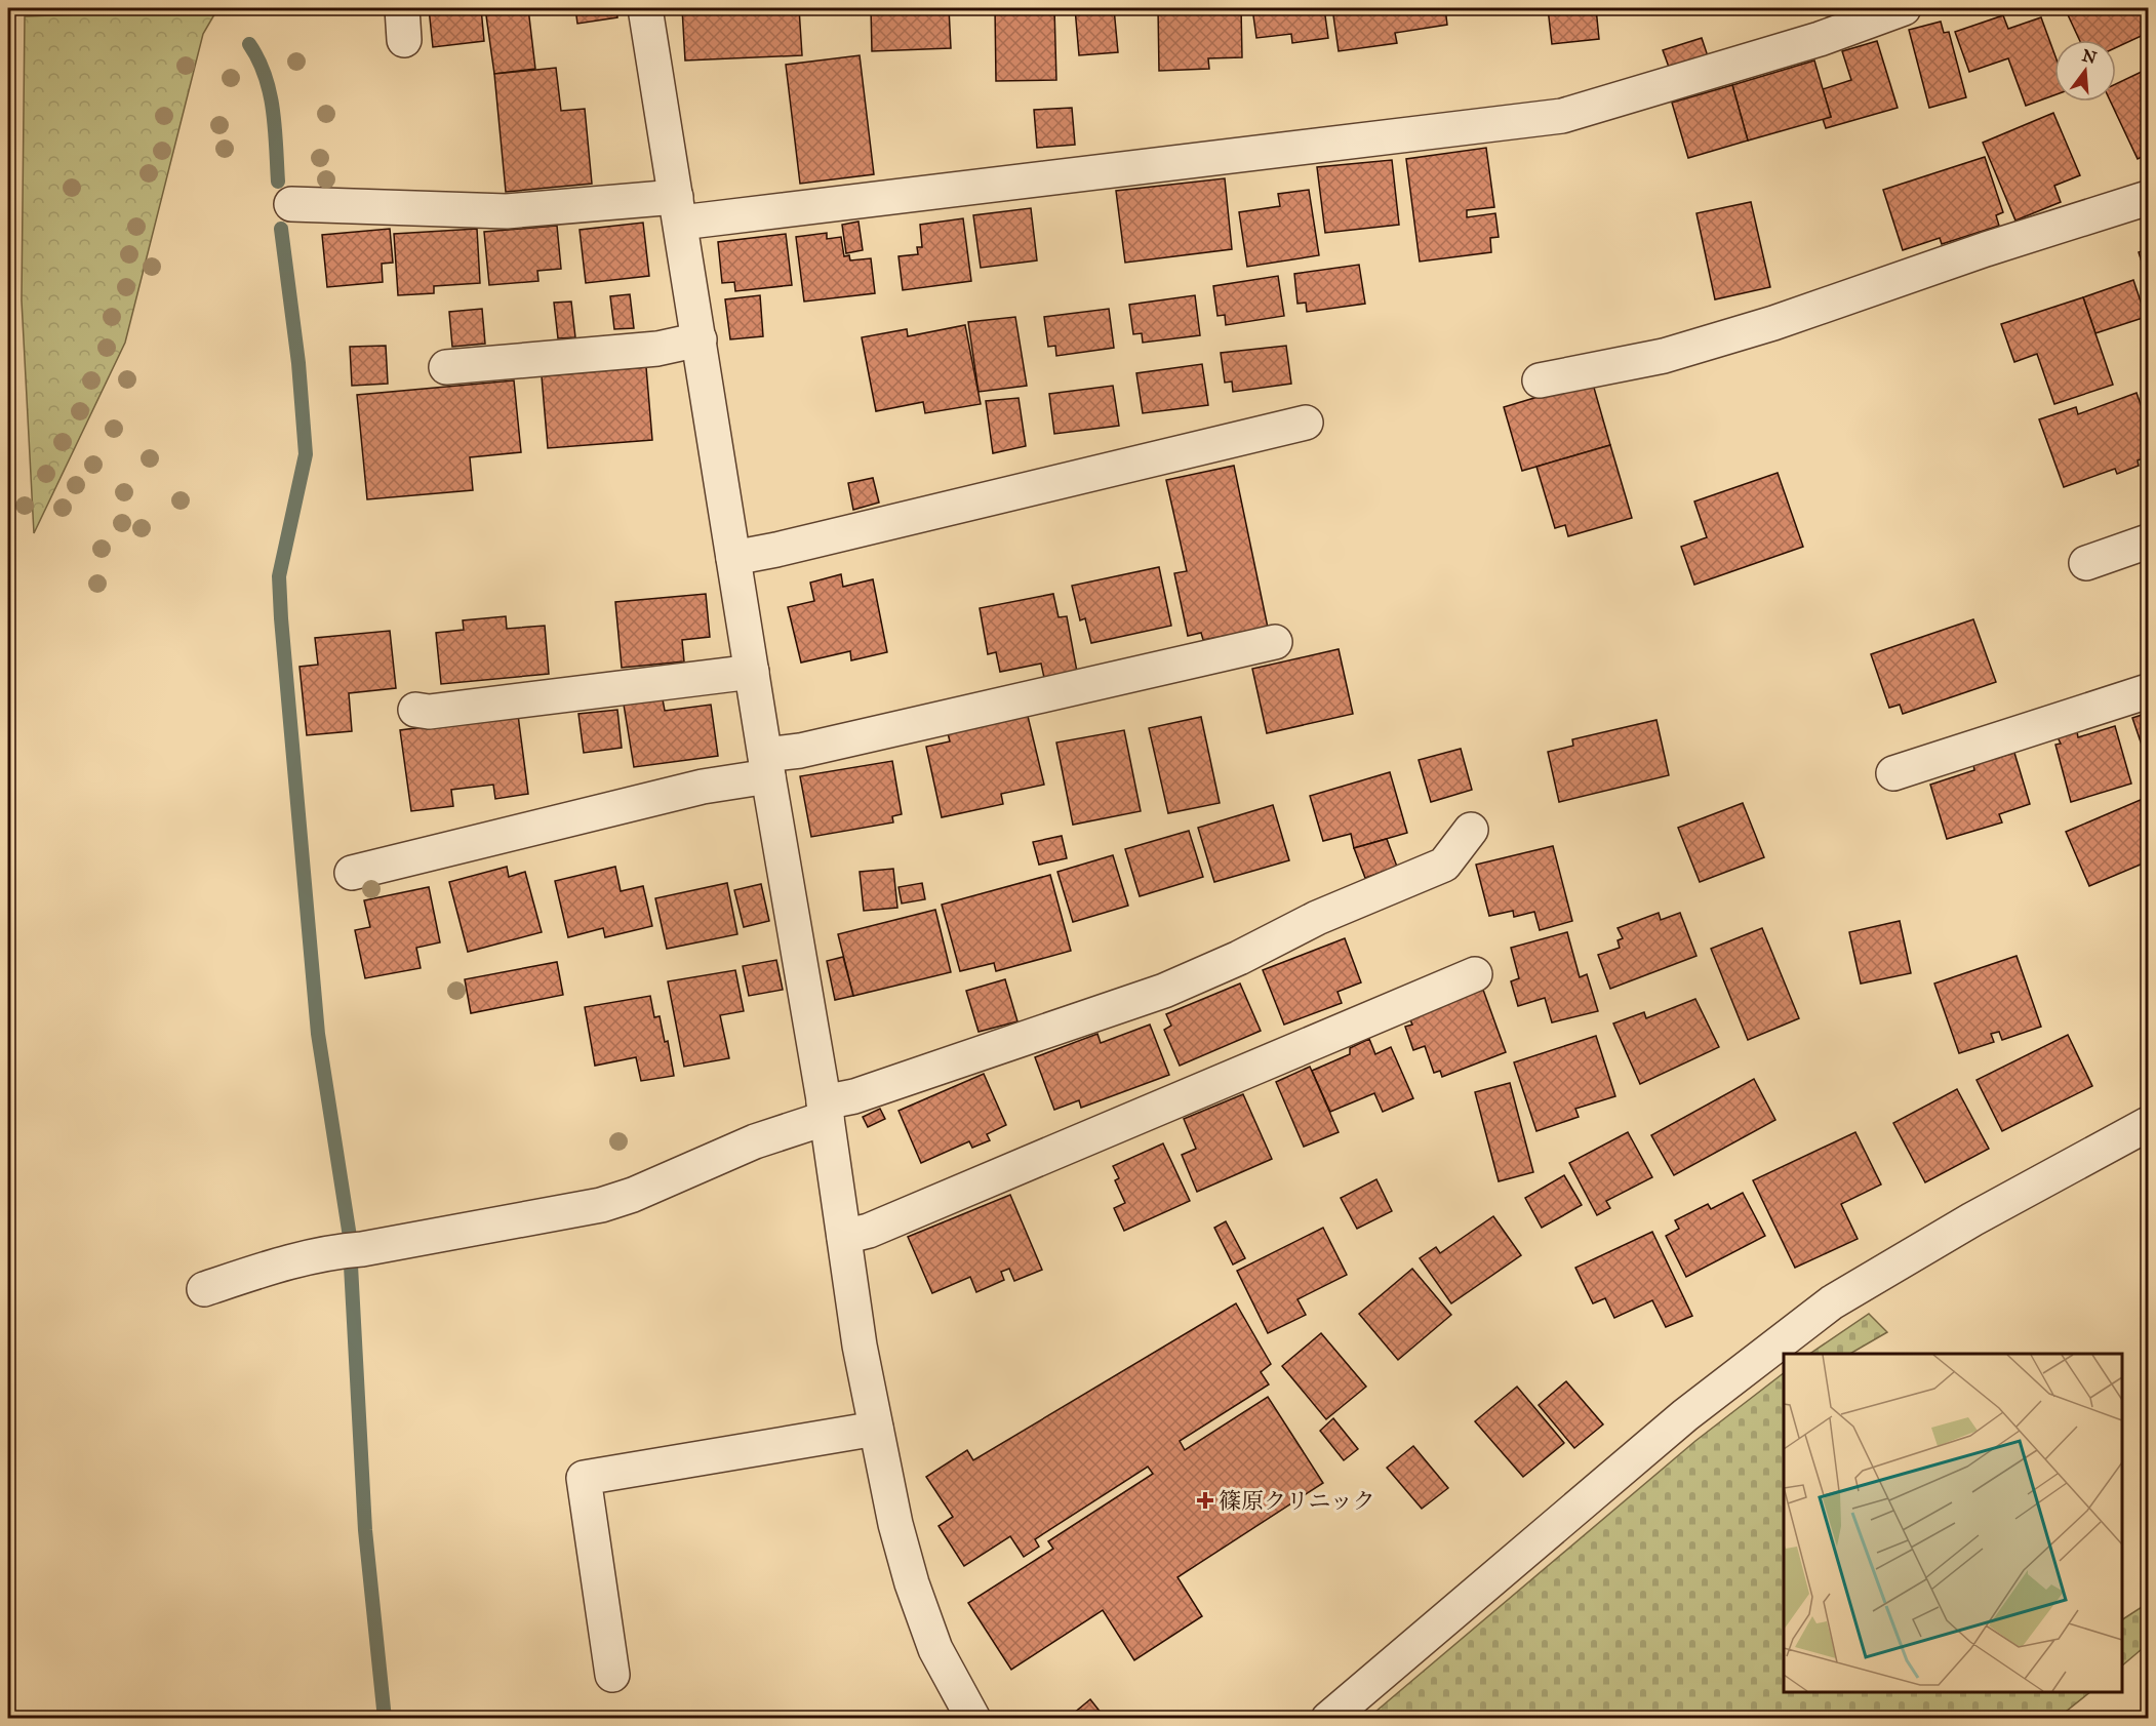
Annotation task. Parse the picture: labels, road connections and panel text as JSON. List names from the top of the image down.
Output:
{
  "places": {
    "health": ["篠原クリニック"]
  },
  "north": "top"
}
